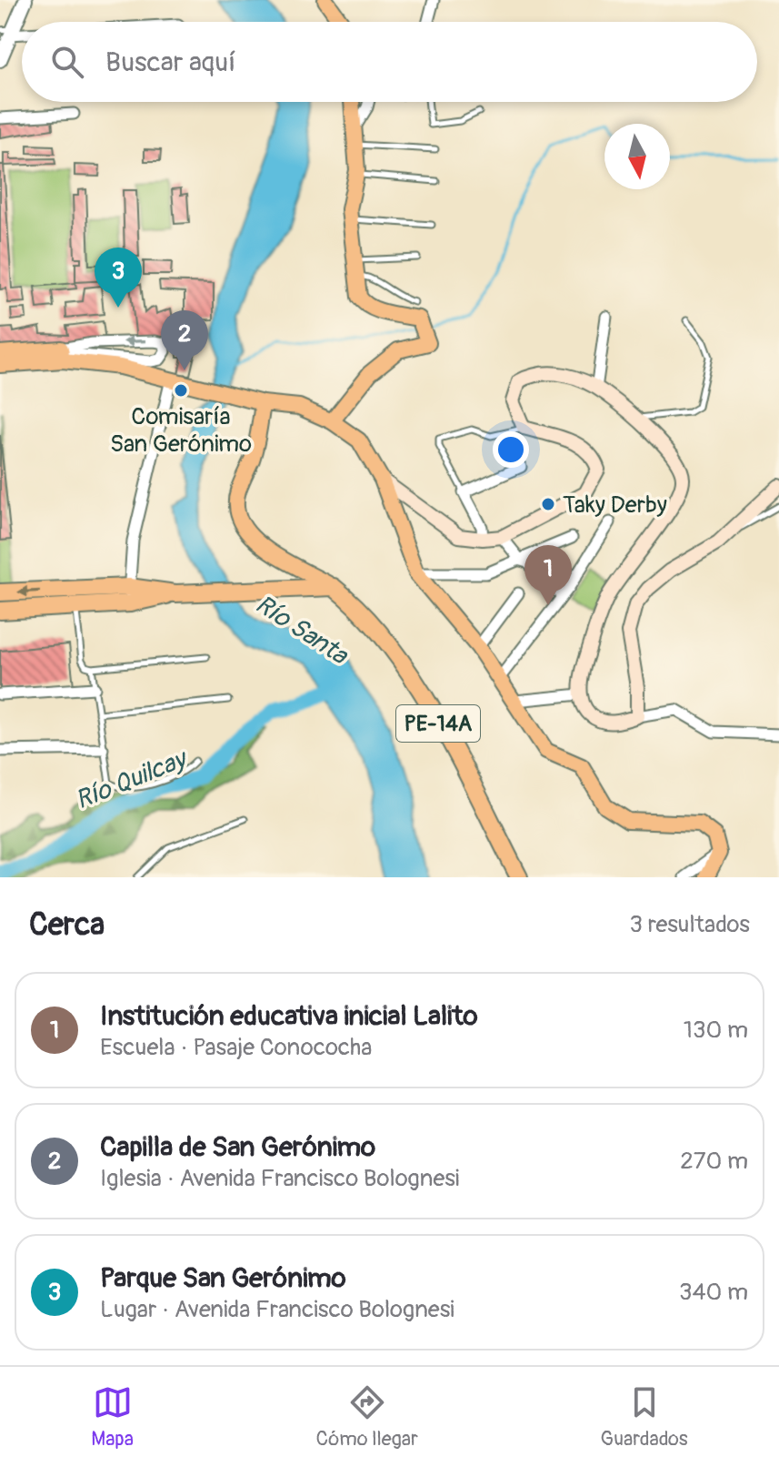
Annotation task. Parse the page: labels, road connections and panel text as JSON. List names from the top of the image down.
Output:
{
  "streets": {
    "highway": ["PE-14A"]
  },
  "water": ["Río Santa", "Río Quilcay"],
  "places": ["Comisaría San Gerónimo", "Taky Derby"],
  "north": "bottom",
  "page": {
    "search": "Buscar aquí",
    "pins": ["3", "2", "1"],
    "heading": ["Cerca", "3 resultados"],
    "list": [
      {
        "mark": "1",
        "name": "Institución educativa inicial Lalito",
        "note": "Escuela · Pasaje Conococha",
        "value": "130 m"
      },
      {
        "mark": "2",
        "name": "Capilla de San Gerónimo",
        "note": "Iglesia · Avenida Francisco Bolognesi",
        "value": "270 m"
      },
      {
        "mark": "3",
        "name": "Parque San Gerónimo",
        "note": "Lugar · Avenida Francisco Bolognesi",
        "value": "340 m"
      }
    ],
    "nav": ["Mapa", "Cómo llegar", "Guardados"]
  }
}
